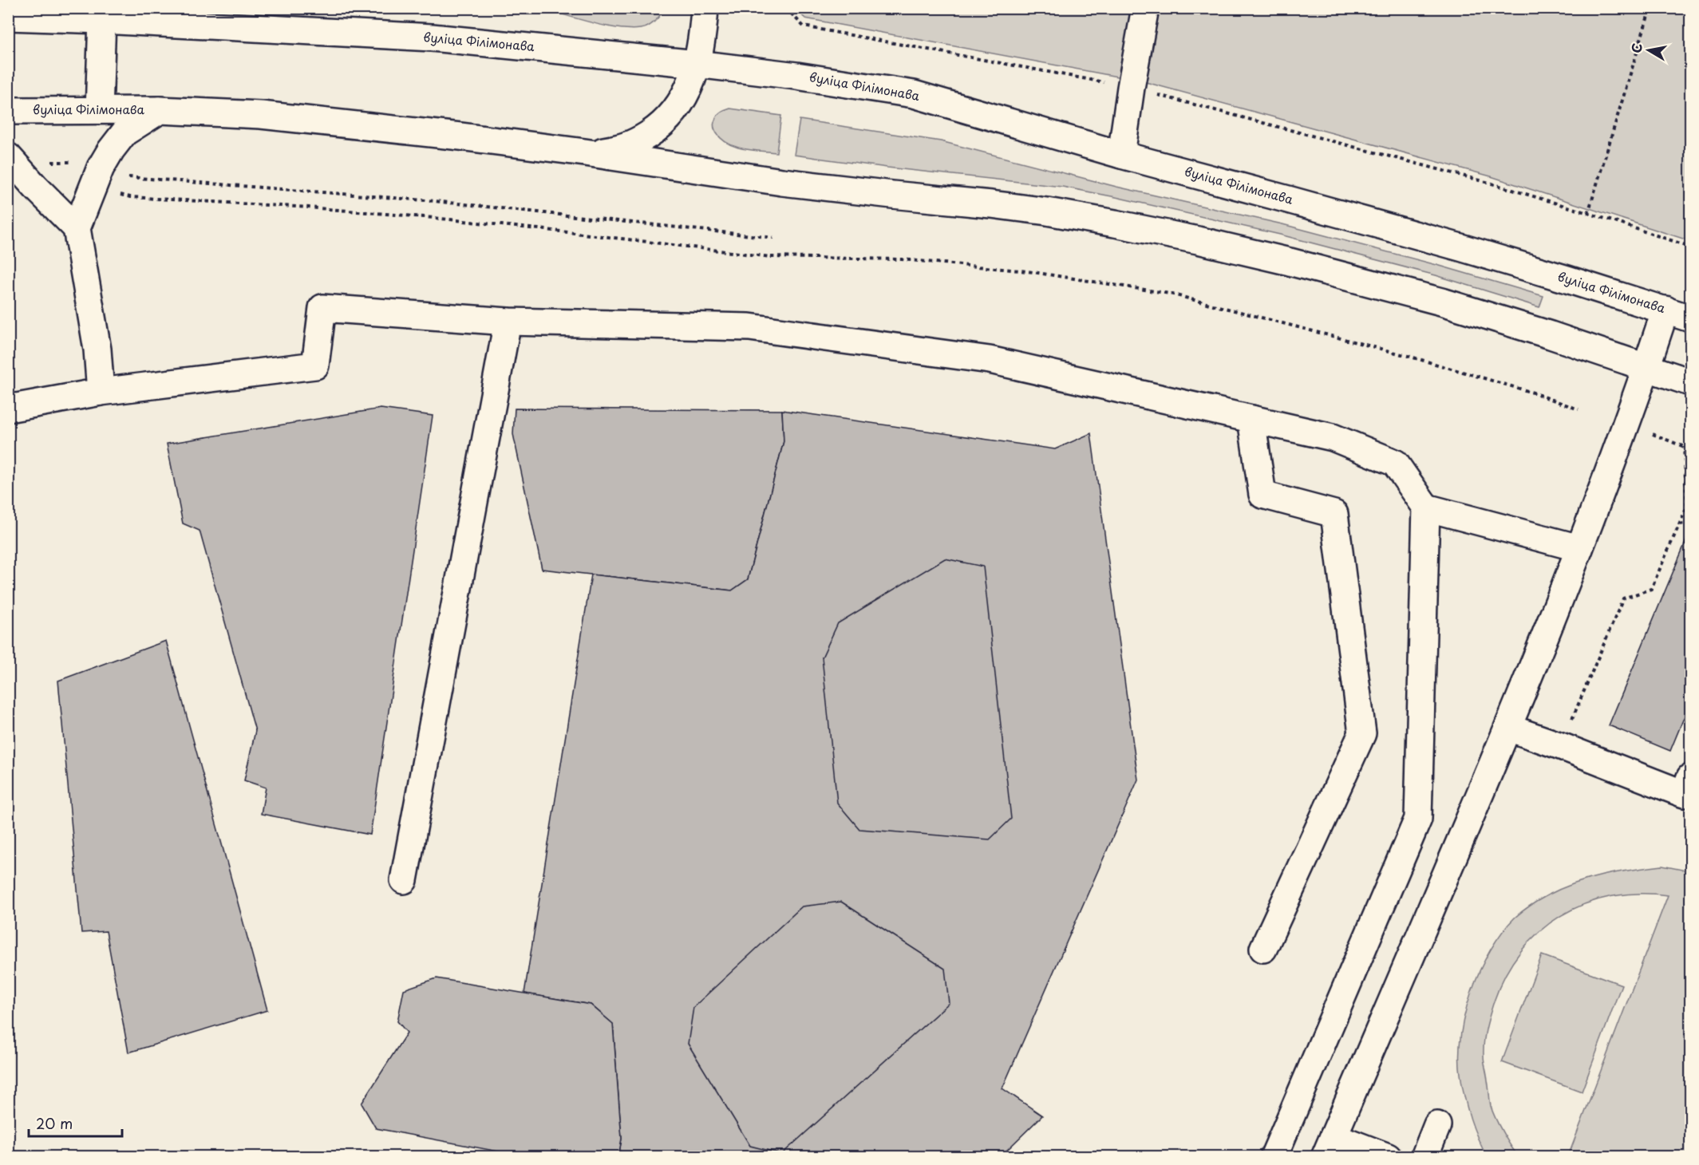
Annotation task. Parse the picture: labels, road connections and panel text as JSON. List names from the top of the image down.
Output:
{
  "streets": {
    "main road": ["вуліца Філімонава"]
  },
  "scale_bar": "20 m",
  "north": "left"
}
